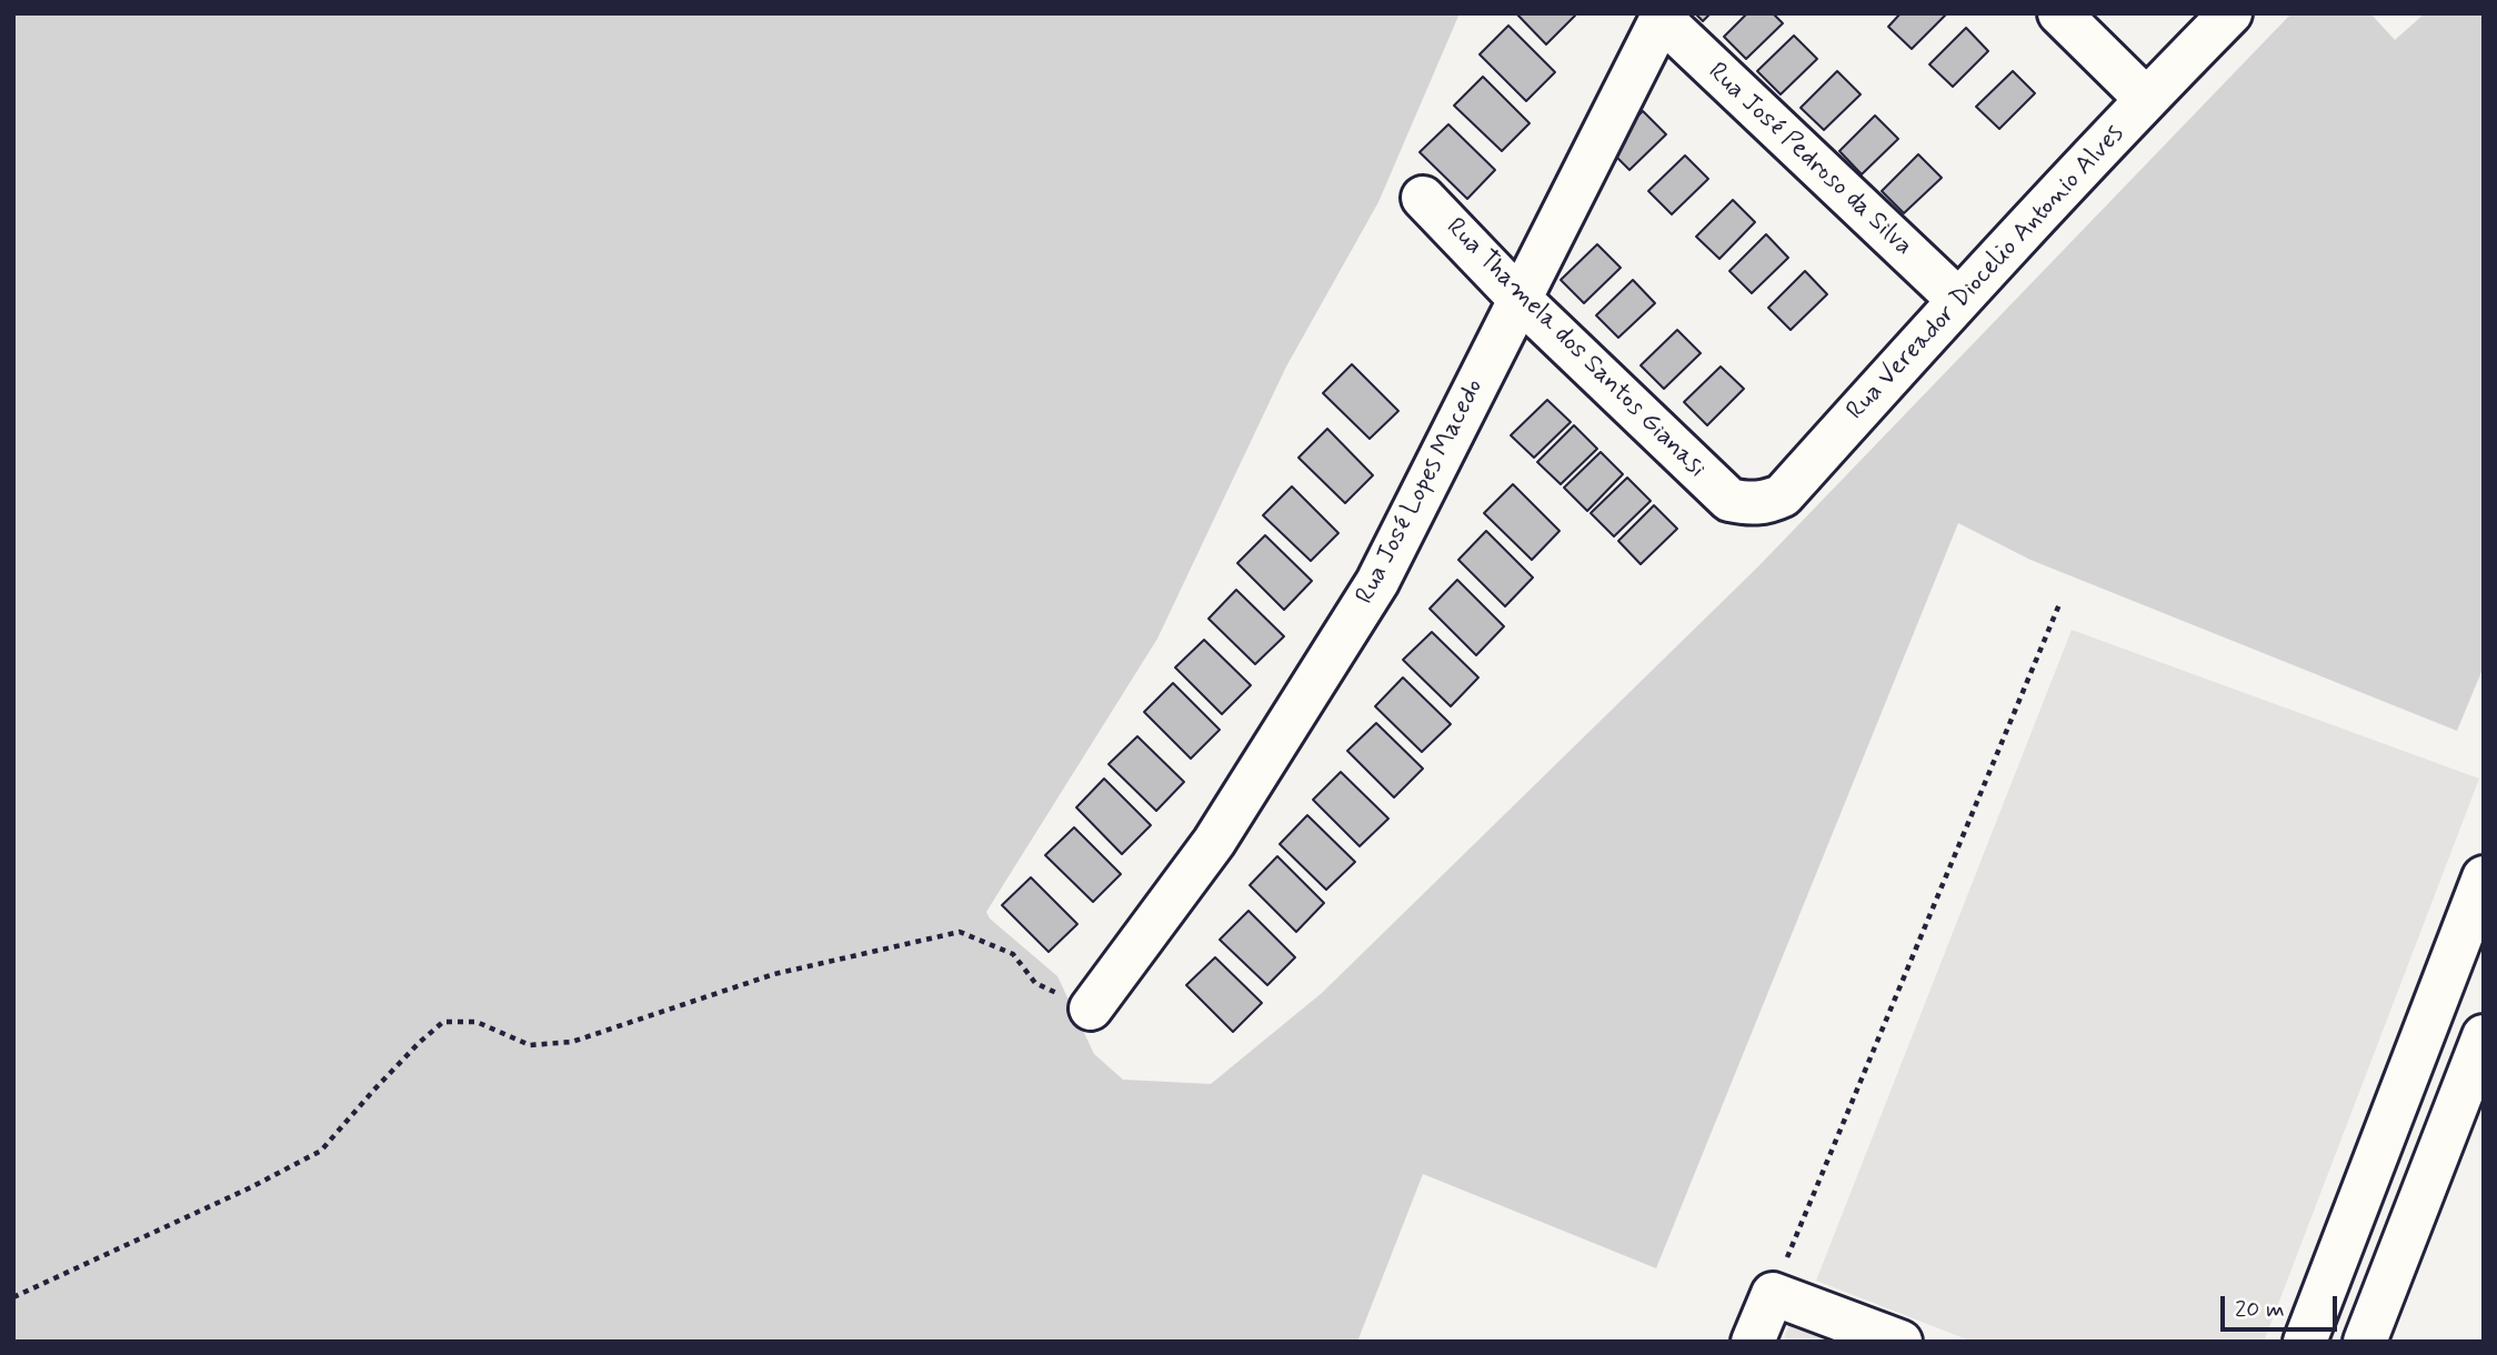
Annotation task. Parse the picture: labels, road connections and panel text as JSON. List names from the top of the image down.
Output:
{
  "streets": {
    "street": [
      "Rua José Pedroso da Silva",
      "Rua Vereador Diocelio Antonio Alves",
      "Rua Thamela dos Santos Gianasi",
      "Rua José Lopes Macedo"
    ]
  },
  "crossings": [
    ["Rua José Pedroso da Silva", "Rua Vereador Diocelio Antonio Alves"],
    ["Rua José Pedroso da Silva", "Rua José Lopes Macedo"],
    ["Rua Vereador Diocelio Antonio Alves", "Rua Thamela dos Santos Gianasi"],
    ["Rua Thamela dos Santos Gianasi", "Rua José Lopes Macedo"]
  ],
  "scale_bar": "20 m"
}
